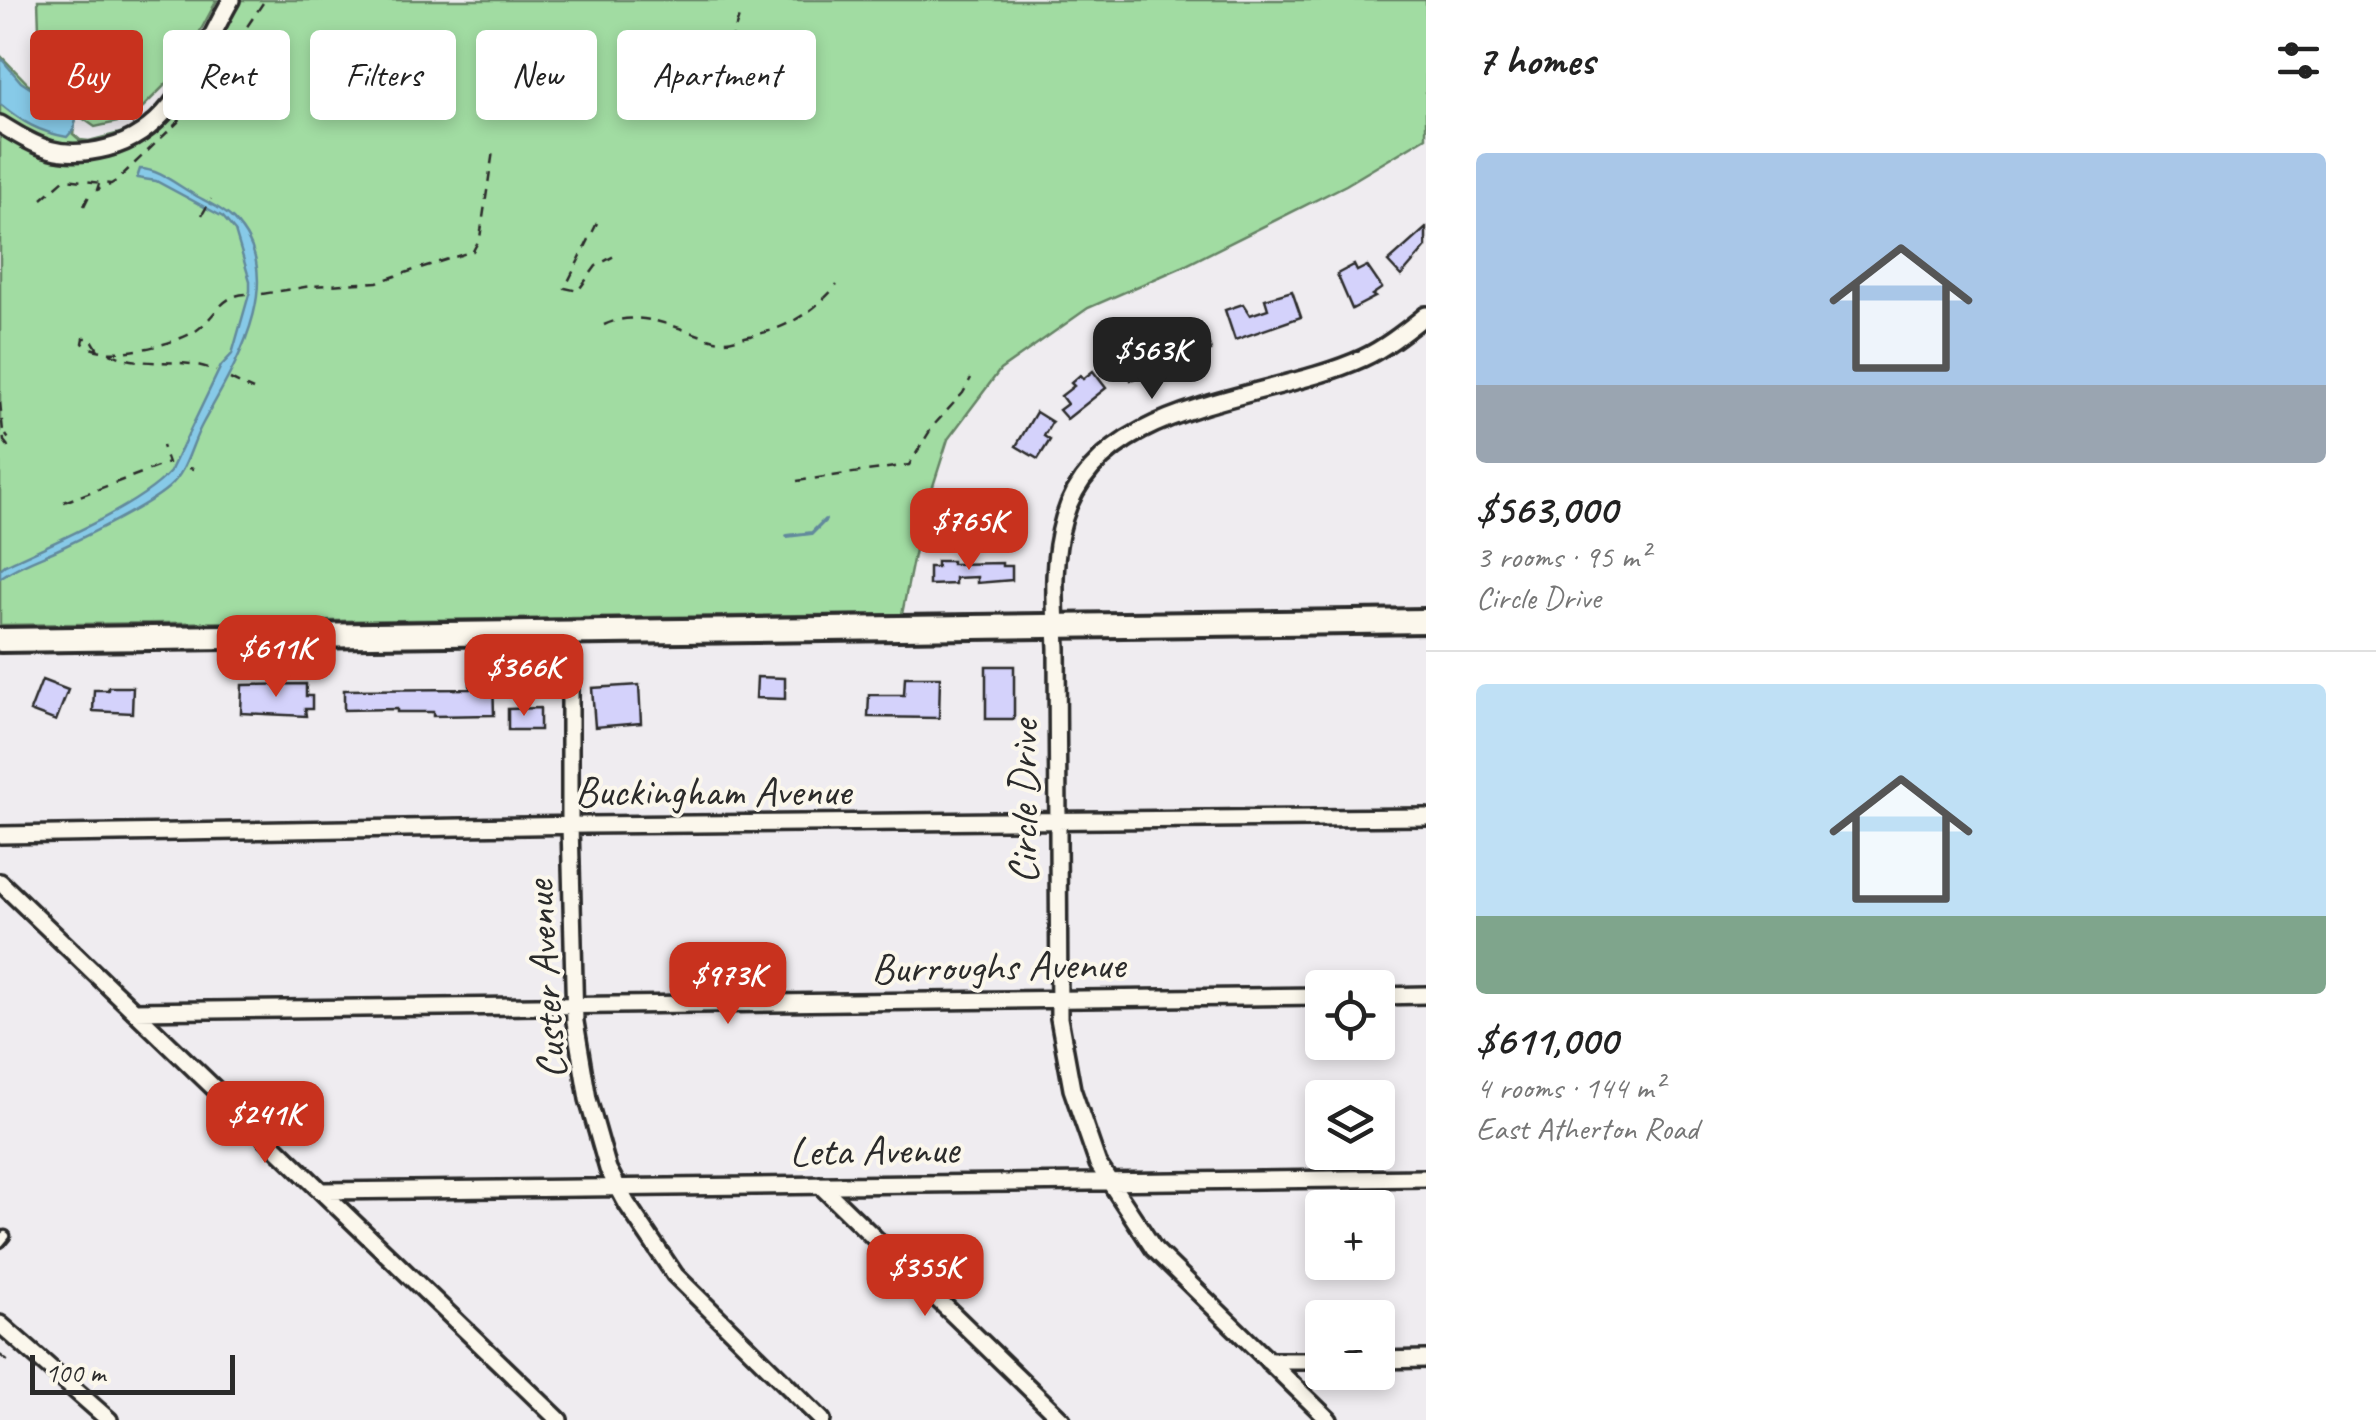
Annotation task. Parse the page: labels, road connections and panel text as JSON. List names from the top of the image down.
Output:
{
  "streets": {
    "street": [
      "Buckingham Avenue",
      "Circle Drive",
      "Burroughs Avenue",
      "Custer Avenue",
      "Leta Avenue"
    ]
  },
  "crossings": [
    ["Buckingham Avenue", "Circle Drive"],
    ["Buckingham Avenue", "Custer Avenue"],
    ["Circle Drive", "Burroughs Avenue"],
    ["Circle Drive", "Leta Avenue"],
    ["Burroughs Avenue", "Custer Avenue"],
    ["Custer Avenue", "Leta Avenue"]
  ],
  "scale_bar": "100 m",
  "page": {
    "heading": "7 homes",
    "chip": [
      "Buy",
      "Rent",
      "Filters",
      "New",
      "Apartment"
    ],
    "list": [
      {
        "name": "$563,000",
        "note": "3 rooms · 95 m² · Circle Drive"
      },
      {
        "name": "$611,000",
        "note": "4 rooms · 144 m² · East Atherton Road"
      }
    ],
    "price": [
      "$563K",
      "$765K",
      "$611K",
      "$366K",
      "$973K",
      "$241K",
      "$355K"
    ],
    "map_buttons": ["+", "−"],
    "scale": "100 m"
  }
}
